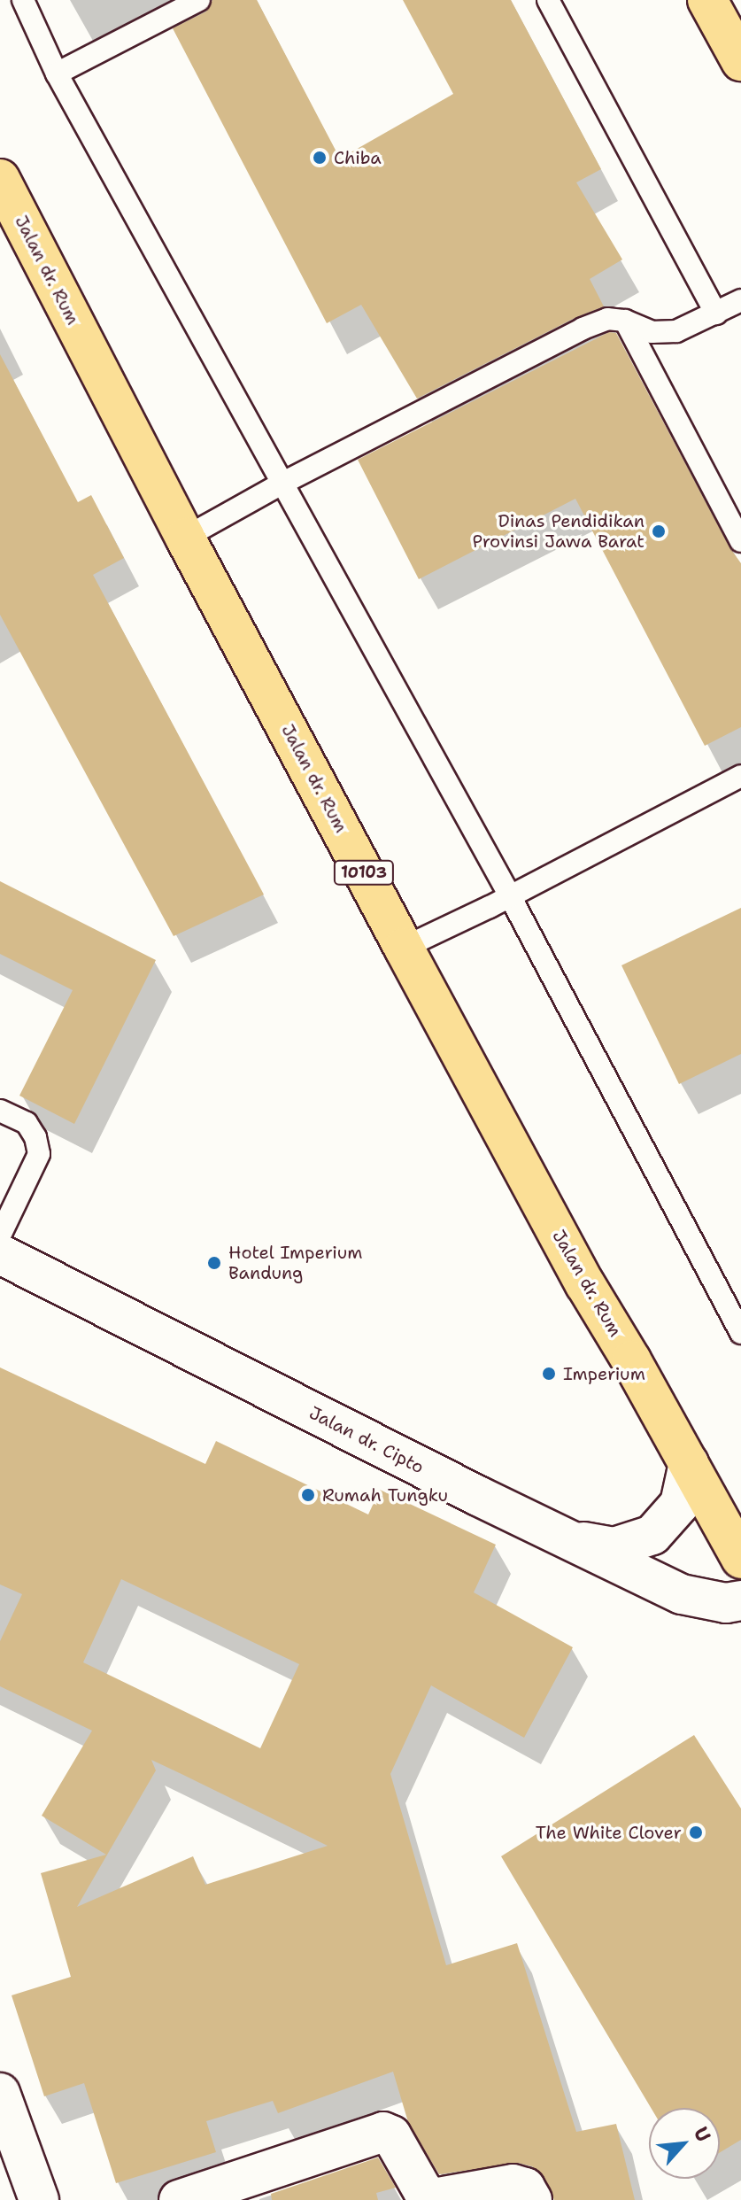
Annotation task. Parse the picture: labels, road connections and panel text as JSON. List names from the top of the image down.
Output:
{
  "streets": {
    "main road": ["Jalan dr. Rum", "10103", "Jalan dr. Cipto"]
  },
  "places": [
    "Chiba",
    "Dinas Pendidikan Provinsi Jawa Barat",
    "Hotel Imperium Bandung",
    "Imperium",
    "Rumah Tungku",
    "The White Clover"
  ],
  "north": "top right"
}
